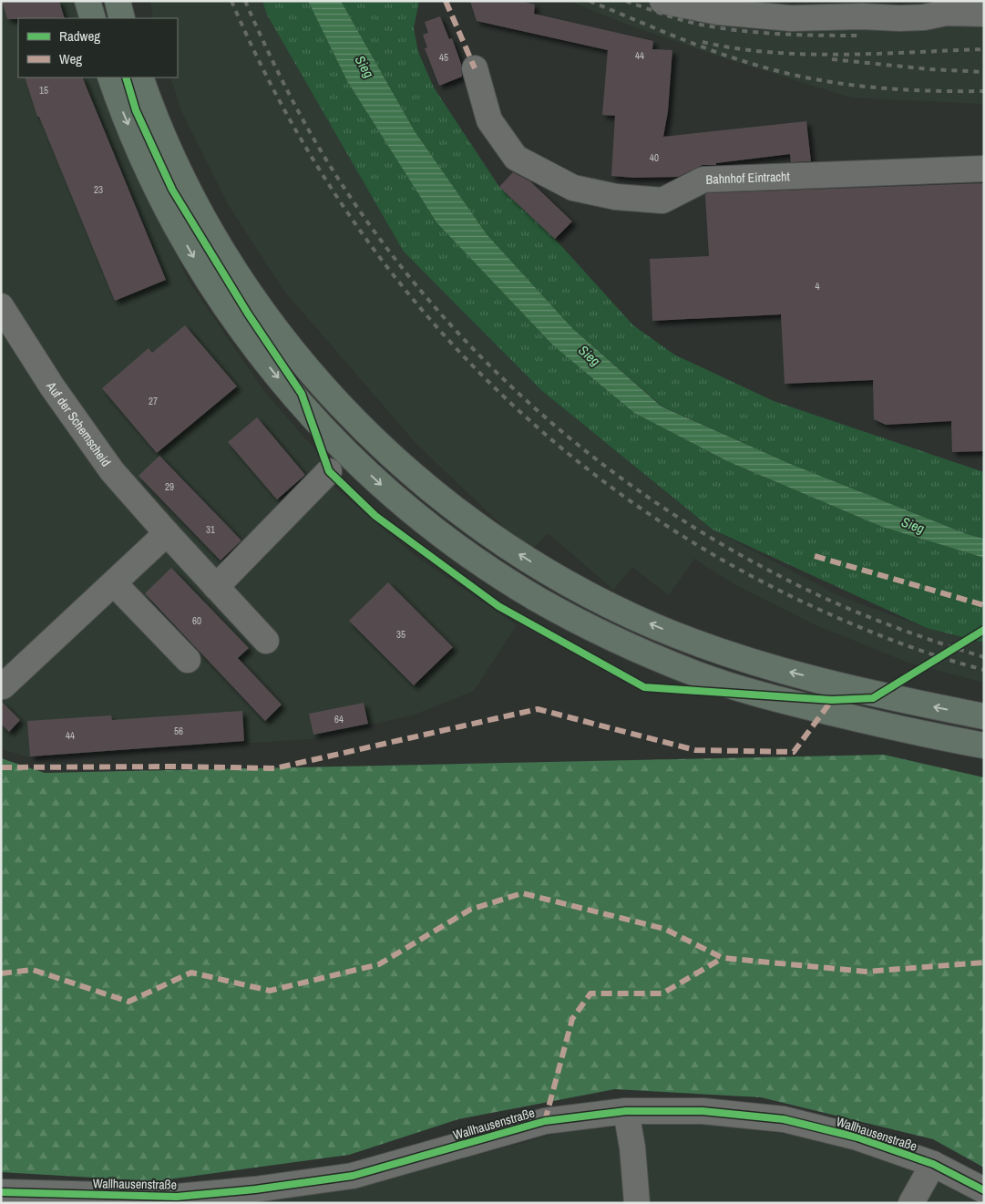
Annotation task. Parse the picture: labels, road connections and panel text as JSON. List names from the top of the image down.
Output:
{
  "streets": {
    "street": ["Bahnhof Eintracht", "Auf der Schemscheid", "Wallhausenstraße"]
  },
  "water": ["Sieg"],
  "house_numbers": [
    "44",
    "45",
    "15",
    "40",
    "23",
    "4",
    "27",
    "29",
    "31",
    "60",
    "35",
    "64",
    "56",
    "44"
  ],
  "legend": ["Radweg", "Weg"]
}
